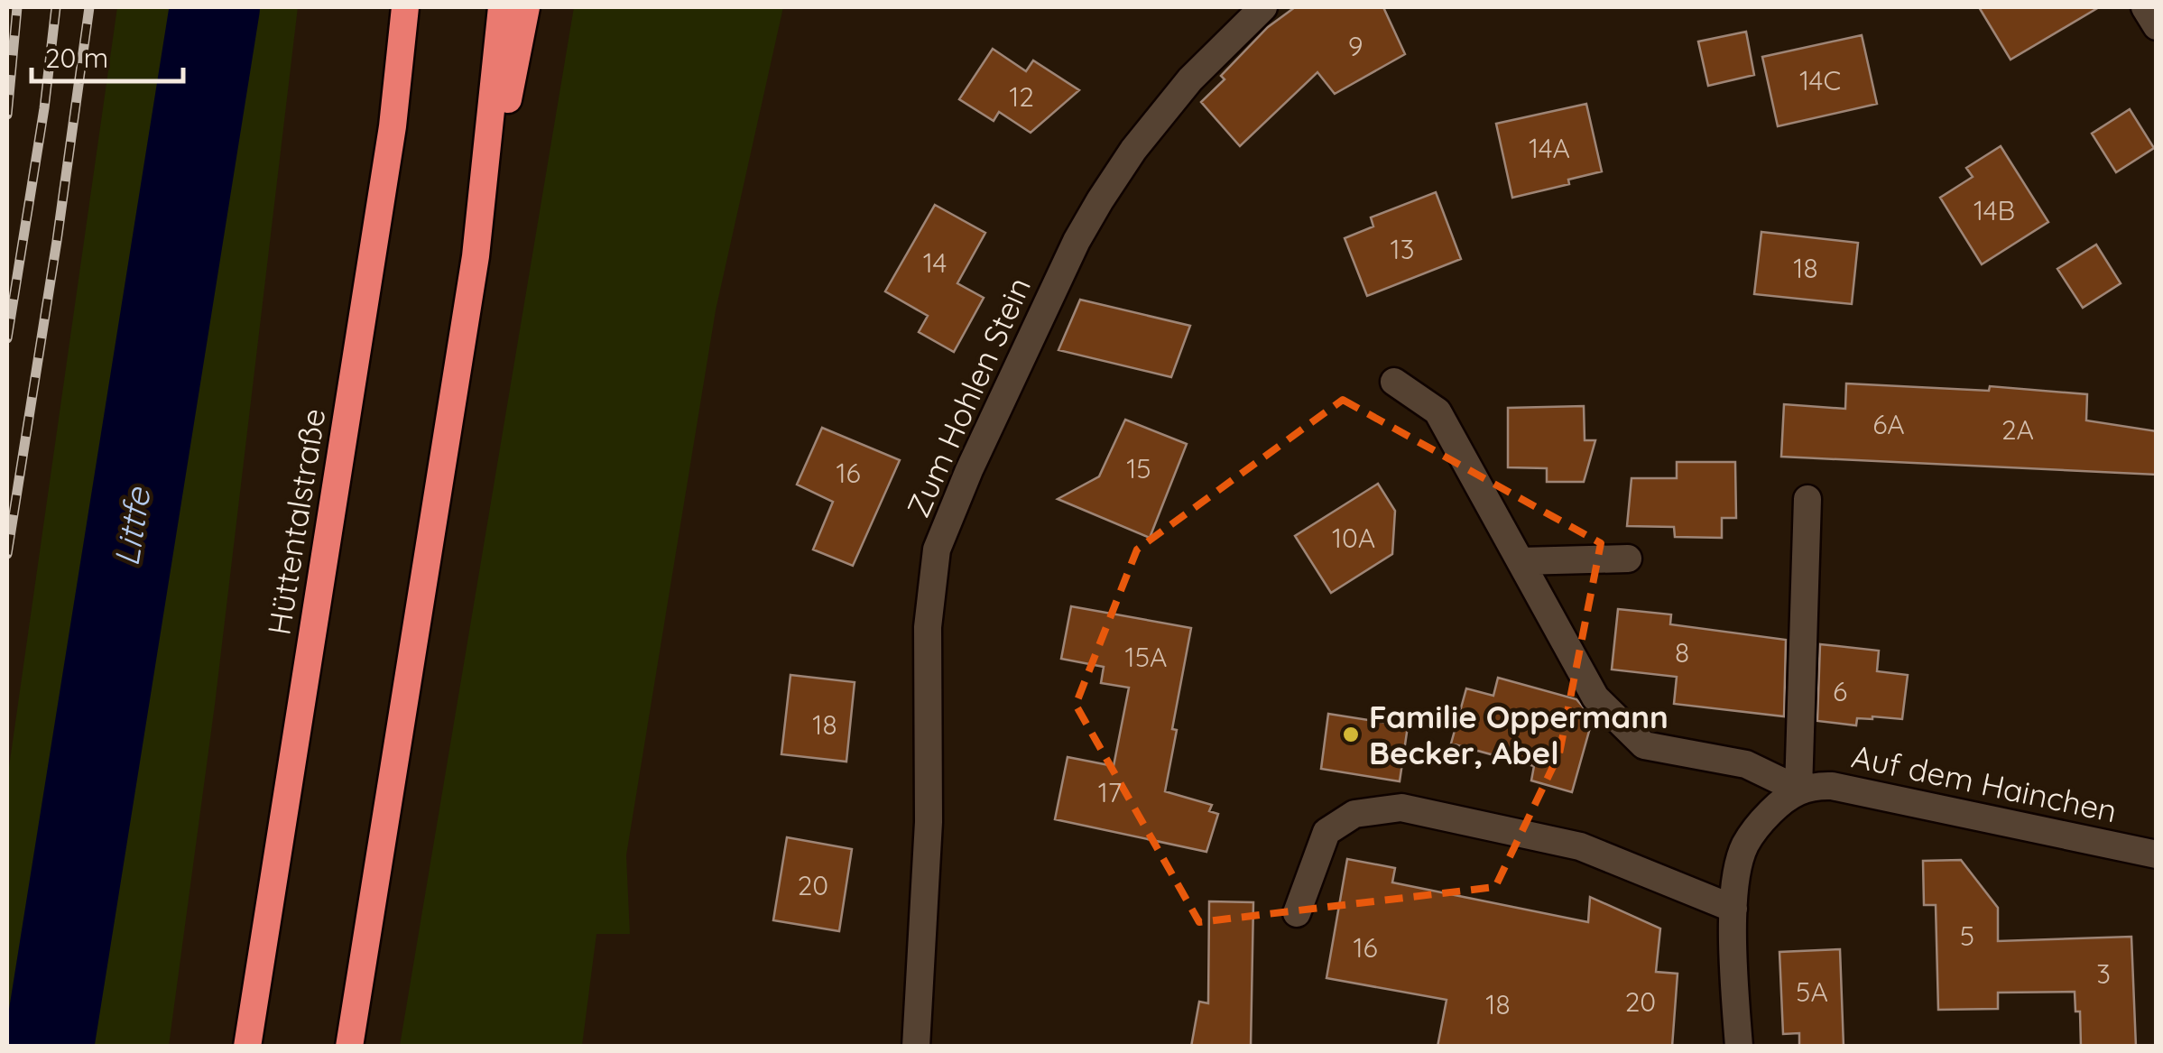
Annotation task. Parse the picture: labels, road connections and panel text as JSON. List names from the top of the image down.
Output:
{
  "streets": {
    "highway": ["Hüttentalstraße"],
    "street": ["Zum Hohlen Stein", "Auf dem Hainchen"]
  },
  "water": ["Littfe"],
  "places": ["Familie Oppermann Becker, Abel"],
  "house_numbers": [
    "9",
    "14C",
    "12",
    "14A",
    "14B",
    "13",
    "14",
    "18",
    "6A",
    "2A",
    "15",
    "16",
    "10A",
    "8",
    "15A",
    "6",
    "18",
    "17",
    "20",
    "5",
    "16",
    "3",
    "5A",
    "20",
    "18"
  ],
  "scale_bar": "20 m"
}
